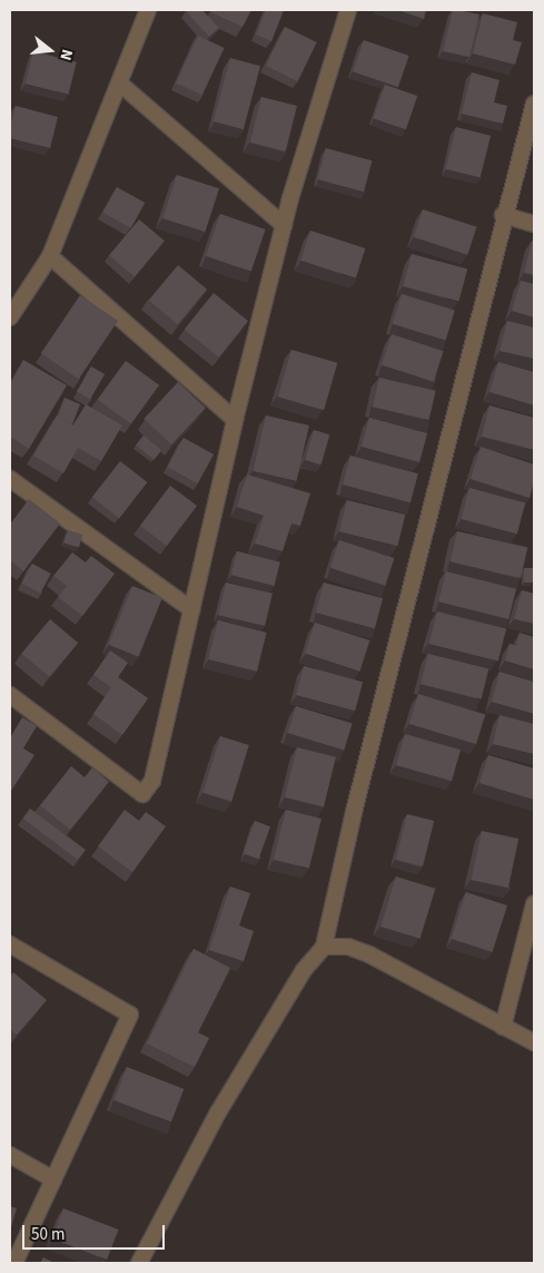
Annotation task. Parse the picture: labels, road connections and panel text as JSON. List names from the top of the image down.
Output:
{
  "scale_bar": "50 m",
  "north": "right"
}
